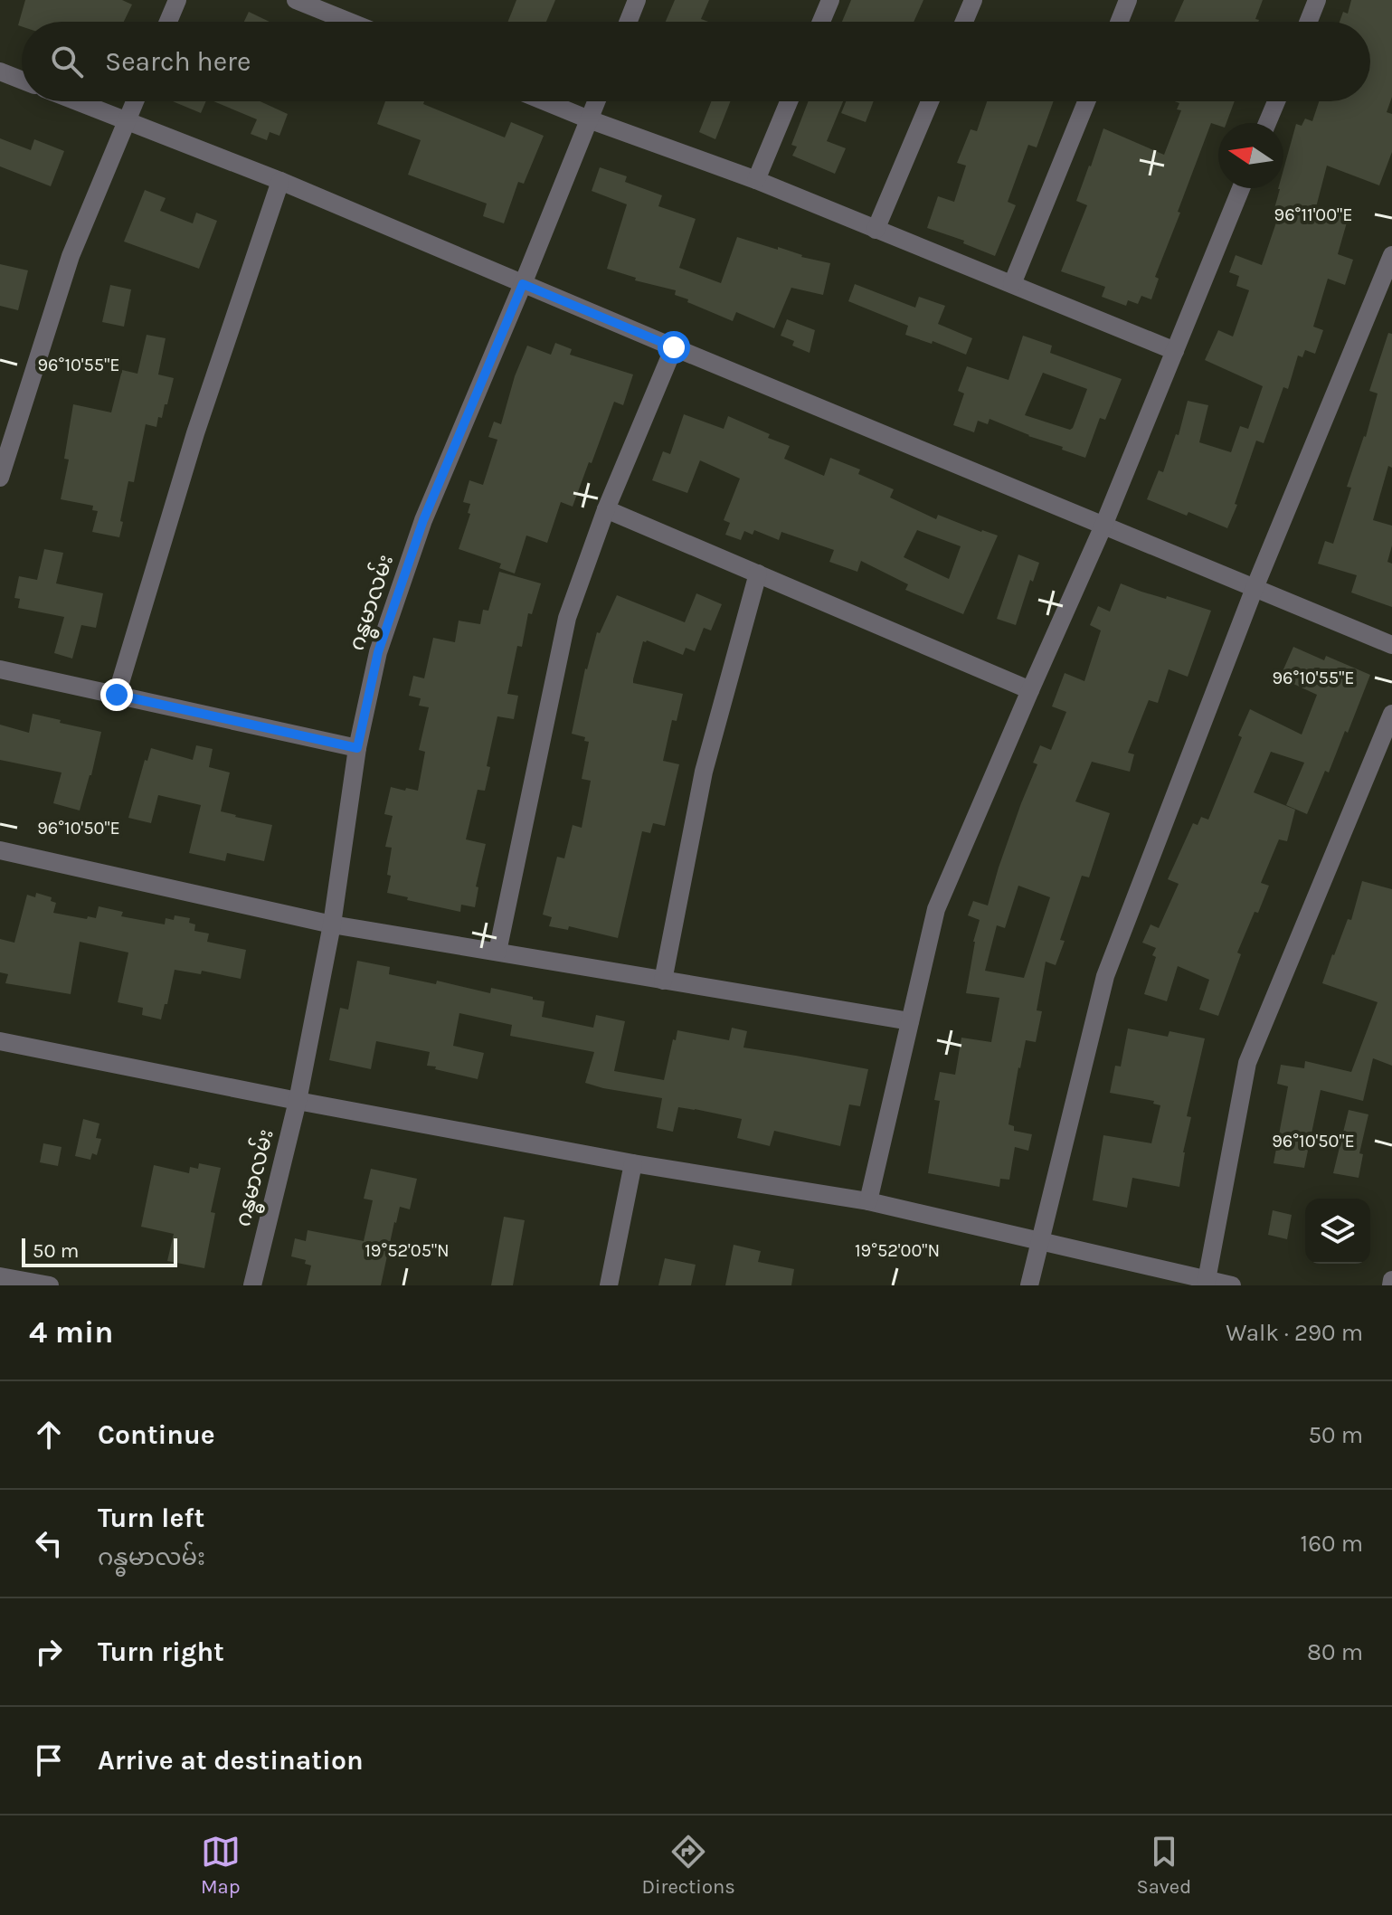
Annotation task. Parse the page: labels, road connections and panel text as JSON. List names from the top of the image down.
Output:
{
  "streets": {
    "street": ["ဂန္ဓမာလမ်း"]
  },
  "scale_bar": "50 m",
  "north": "left",
  "page": {
    "search": "Search here",
    "scale": "50 m",
    "heading": ["4 min", "Walk · 290 m"],
    "list": [
      ["Continue", "50 m"],
      ["Turn left", "ဂန္ဓမာလမ်း", "160 m"],
      ["Turn right", "80 m"],
      "Arrive at destination"
    ],
    "nav": ["Map", "Directions", "Saved"]
  },
  "coordinates": [
    "96°11'00\"E",
    "96°10'55\"E",
    "96°10'50\"E",
    "19°52'05\"N",
    "19°52'00\"N"
  ]
}
